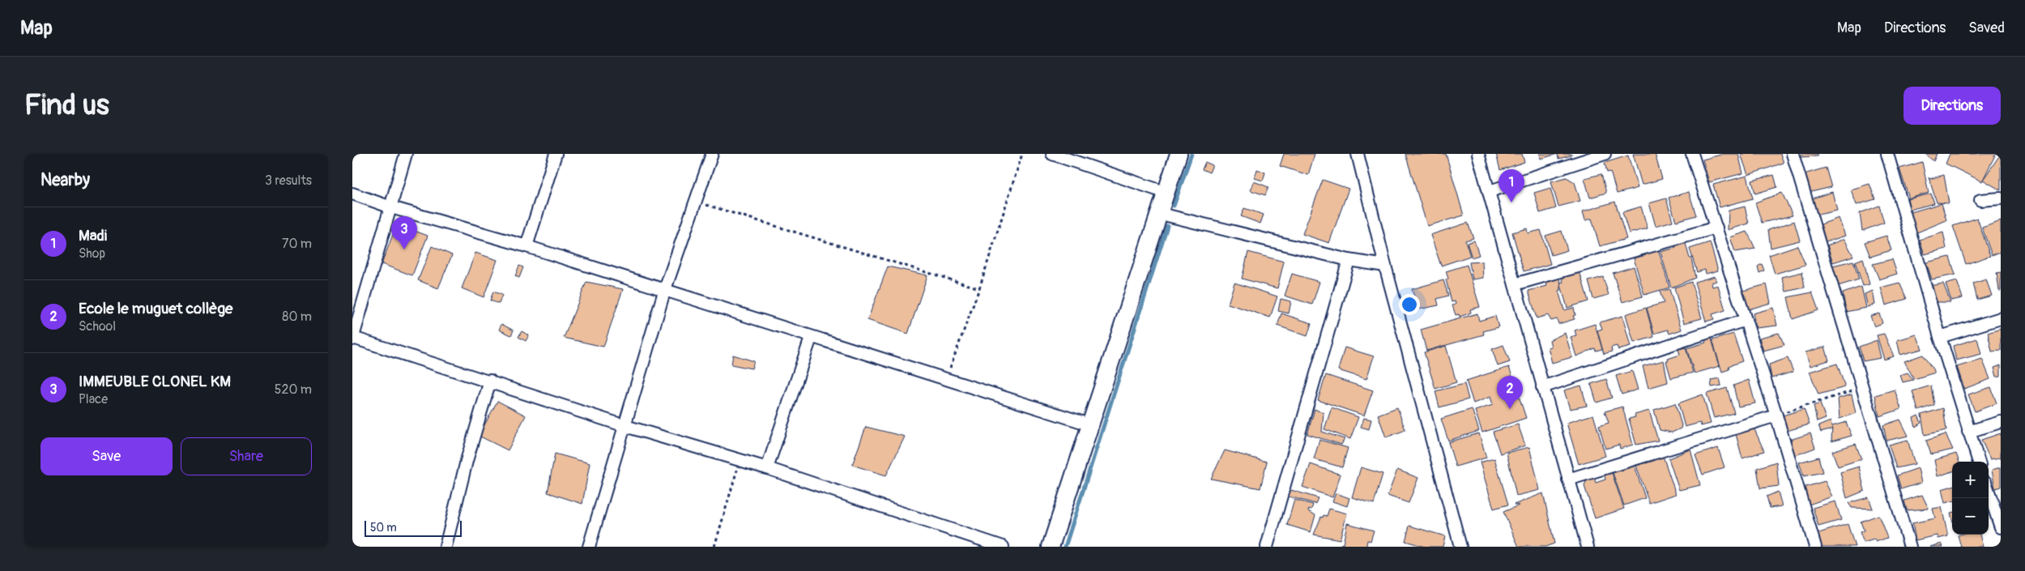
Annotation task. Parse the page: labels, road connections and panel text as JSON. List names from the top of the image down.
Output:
{
  "scale_bar": "50 m",
  "page": {
    "header": "Map",
    "nav": ["Map", "Directions", "Saved"],
    "buttons": [
      "Directions",
      ["Save", "Share"]
    ],
    "title": "Find us",
    "heading": ["Nearby", "3 results"],
    "pins": ["1", "3", "2"],
    "list": [
      {
        "mark": "1",
        "name": "Madi",
        "note": "Shop",
        "value": "70 m"
      },
      {
        "mark": "2",
        "name": "Ecole le muguet collège",
        "note": "School",
        "value": "80 m"
      },
      {
        "mark": "3",
        "name": "IMMEUBLE CLONEL KM",
        "note": "Place",
        "value": "520 m"
      }
    ],
    "map_buttons": ["+", "−"],
    "scale": "50 m"
  }
}
